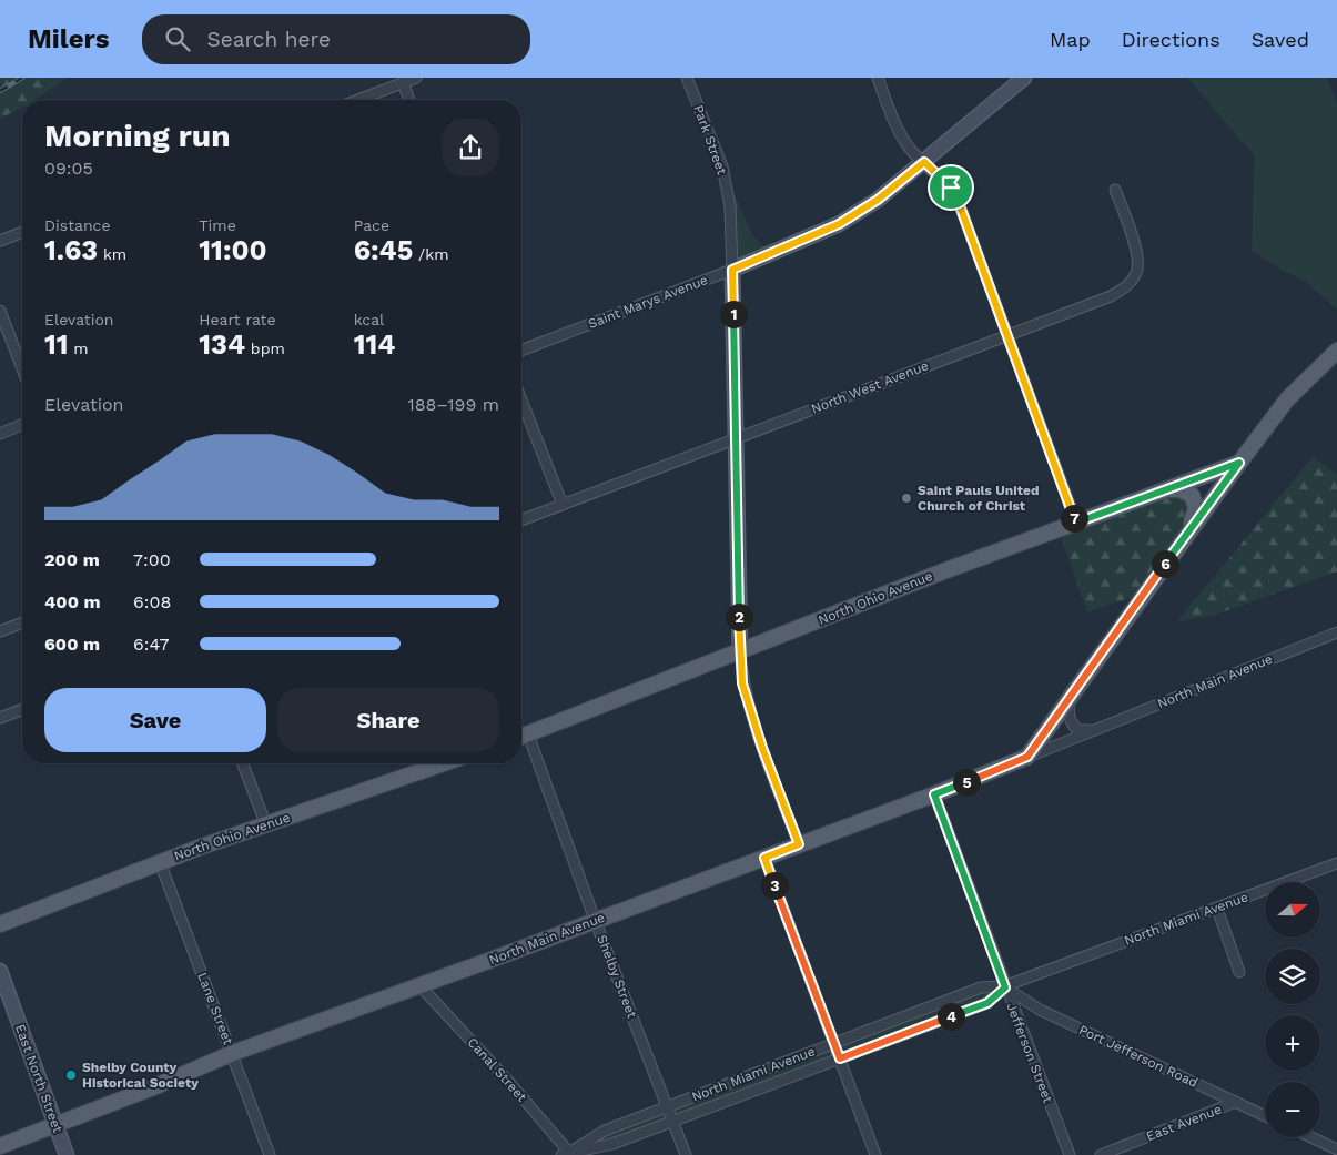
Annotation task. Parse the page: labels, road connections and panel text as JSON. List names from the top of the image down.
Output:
{
  "streets": {
    "main road": [
      "Saint Marys Avenue",
      "North Ohio Avenue",
      "North Main Avenue",
      "East North Street"
    ],
    "street": [
      "Park Street",
      "North West Avenue",
      "North Miami Avenue",
      "Shelby Street",
      "Lane Street",
      "Jefferson Street",
      "Port Jefferson Road",
      "Canal Street",
      "East Avenue"
    ]
  },
  "crossings": [
    ["Park Street", "Saint Marys Avenue"],
    ["North Ohio Avenue", "Shelby Street"],
    ["North Ohio Avenue", "Lane Street"],
    ["North Main Avenue", "Shelby Street"],
    ["North Main Avenue", "Lane Street"],
    ["North Main Avenue", "Jefferson Street"],
    ["North Main Avenue", "Canal Street"],
    ["North Main Avenue", "East North Street"],
    ["North Miami Avenue", "Shelby Street"],
    ["North Miami Avenue", "Jefferson Street"],
    ["North Miami Avenue", "Port Jefferson Road"],
    ["North Miami Avenue", "Canal Street"],
    ["Jefferson Street", "Port Jefferson Road"],
    ["Port Jefferson Road", "East Avenue"]
  ],
  "places": ["Saint Pauls United Church of Christ", "Shelby County Historical Society"],
  "north": "right",
  "page": {
    "header": "Milers",
    "search": "Search here",
    "nav": ["Map", "Directions", "Saved"],
    "heading": ["Morning run", "09:05"],
    "stats": [
      ["Distance", "1.63 km"],
      ["Time", "11:00"],
      ["Pace", "6:45 /km"],
      ["Elevation", "11 m"],
      ["Heart rate", "134 bpm"],
      ["kcal", "114"]
    ],
    "pins": [
      "1",
      "7",
      "6",
      "2",
      "5",
      "3",
      "4"
    ],
    "chart": ["Elevation", "188–199 m"],
    "list": [
      {
        "name": "200 m",
        "note": "7:00"
      },
      {
        "name": "400 m",
        "note": "6:08"
      },
      {
        "name": "600 m",
        "note": "6:47"
      }
    ],
    "buttons": ["Save", "Share"],
    "map_buttons": ["+", "−"]
  }
}
